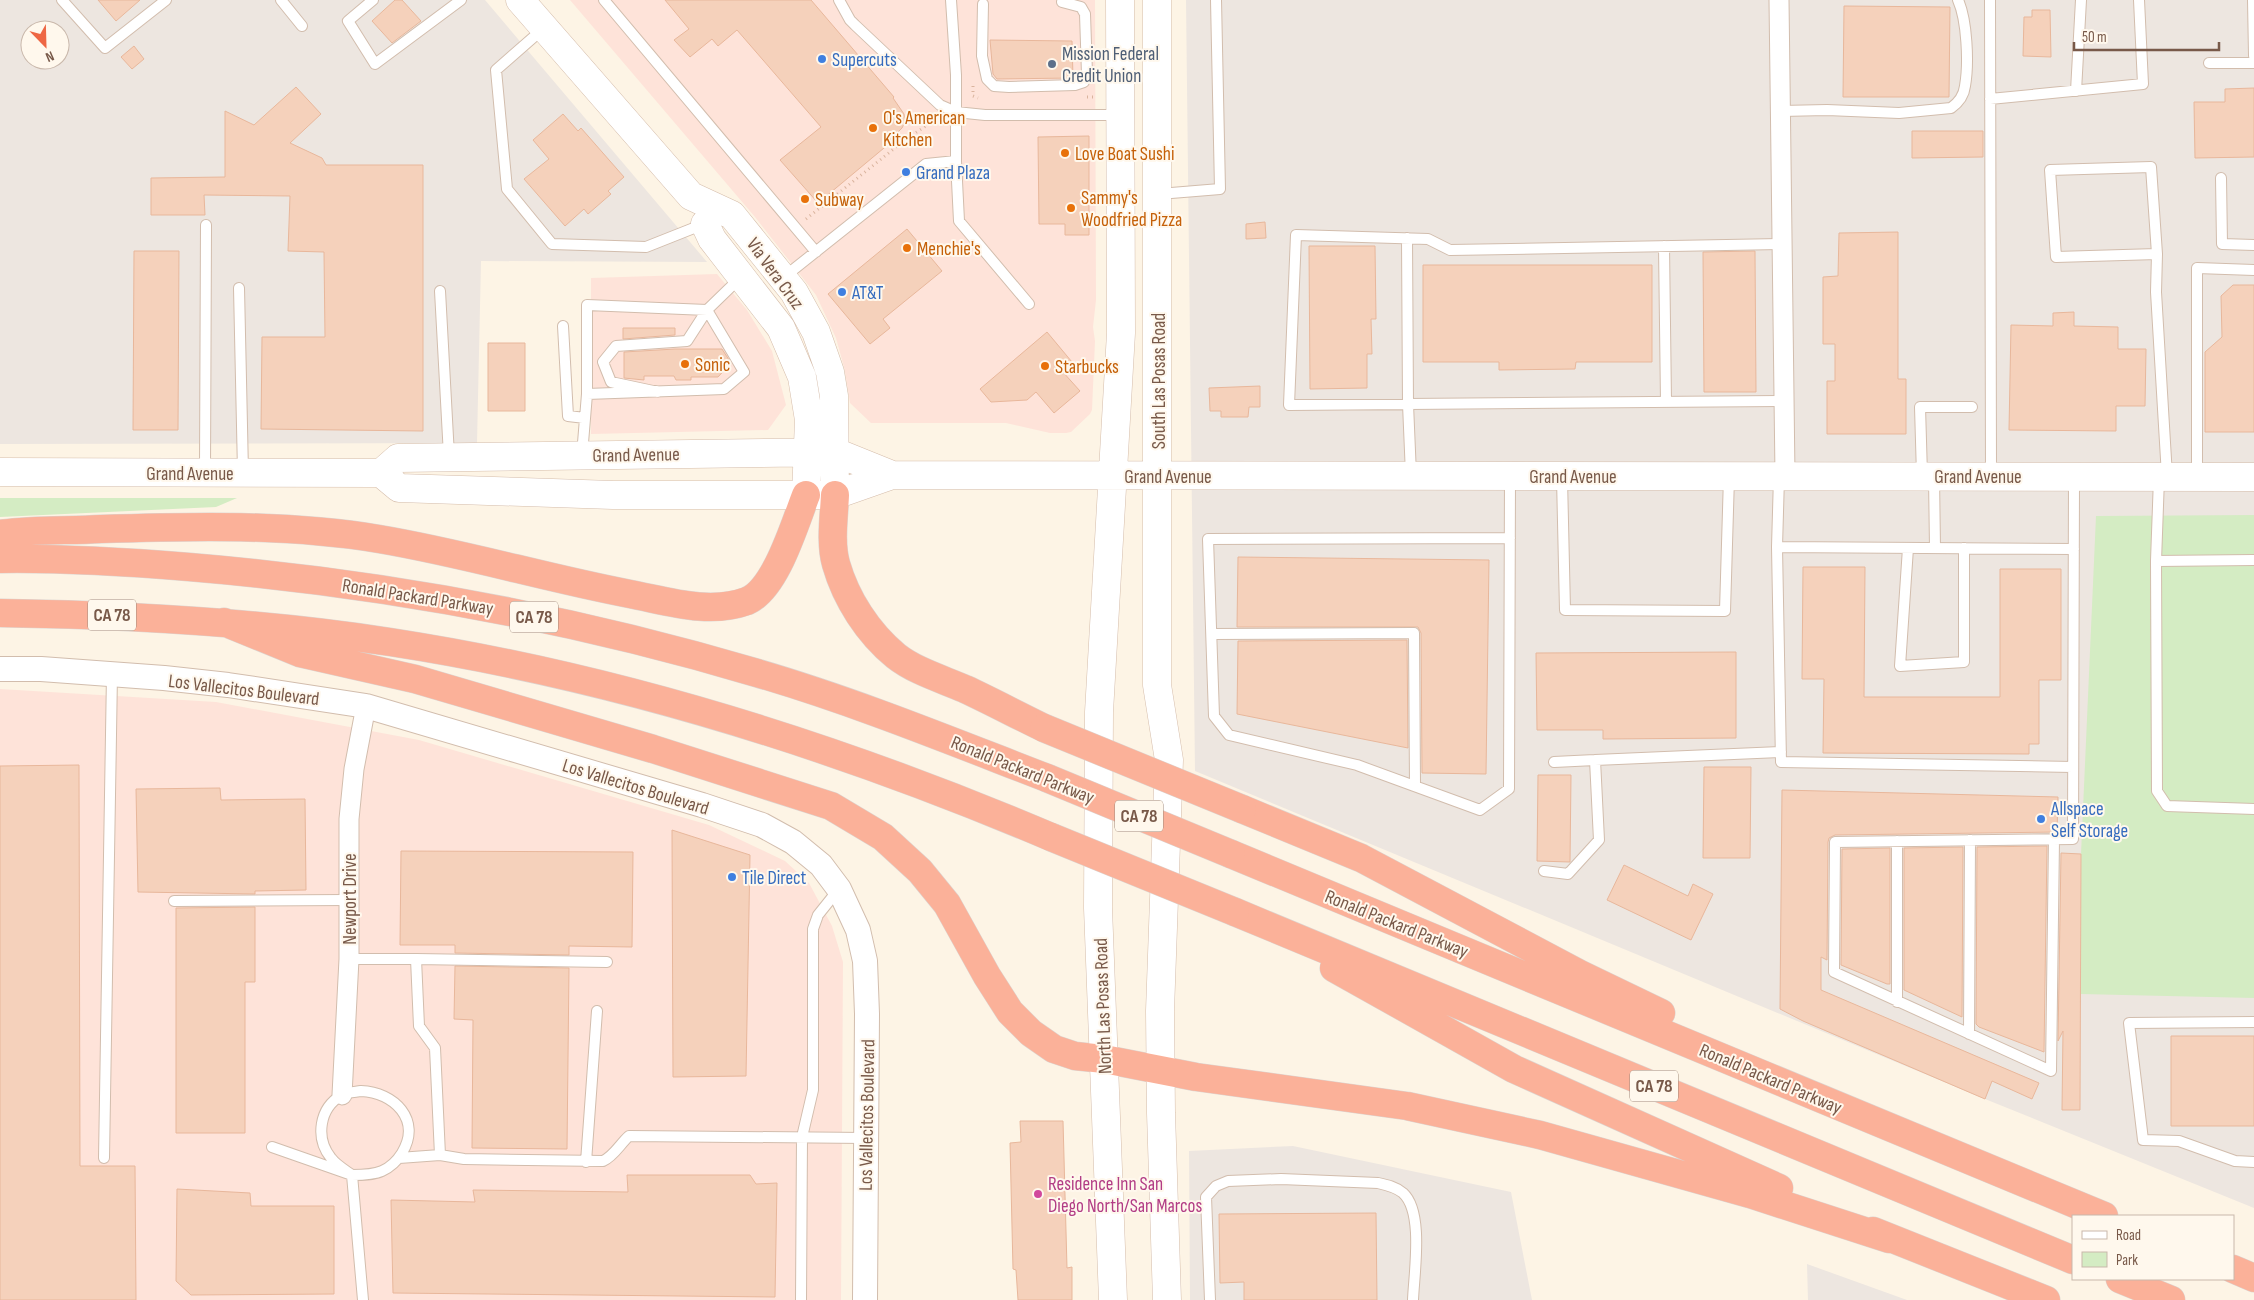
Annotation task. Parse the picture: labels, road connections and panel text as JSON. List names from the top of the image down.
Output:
{
  "streets": {
    "highway": ["Ronald Packard Parkway", "CA 78"],
    "main road": [
      "Via Vera Cruz",
      "South Las Posas Road",
      "Grand Avenue",
      "North Las Posas Road"
    ],
    "street": ["Los Vallecitos Boulevard", "Newport Drive"]
  },
  "crossings": [
    ["Via Vera Cruz", "Grand Avenue"],
    ["South Las Posas Road", "Grand Avenue"],
    ["South Las Posas Road", "North Las Posas Road"],
    ["Los Vallecitos Boulevard", "Newport Drive"]
  ],
  "places": [
    "Supercuts",
    "Mission Federal Credit Union",
    "O's American Kitchen",
    "Love Boat Sushi",
    "Grand Plaza",
    "Subway",
    "Sammy's Woodfried Pizza",
    "Menchie's",
    "AT&T",
    "Sonic",
    "Starbucks",
    "Allspace Self Storage",
    "Tile Direct",
    "Residence Inn San Diego North/San Marcos"
  ],
  "legend": ["Road", "Park"],
  "scale_bar": "50 m",
  "north": "bottom right"
}
